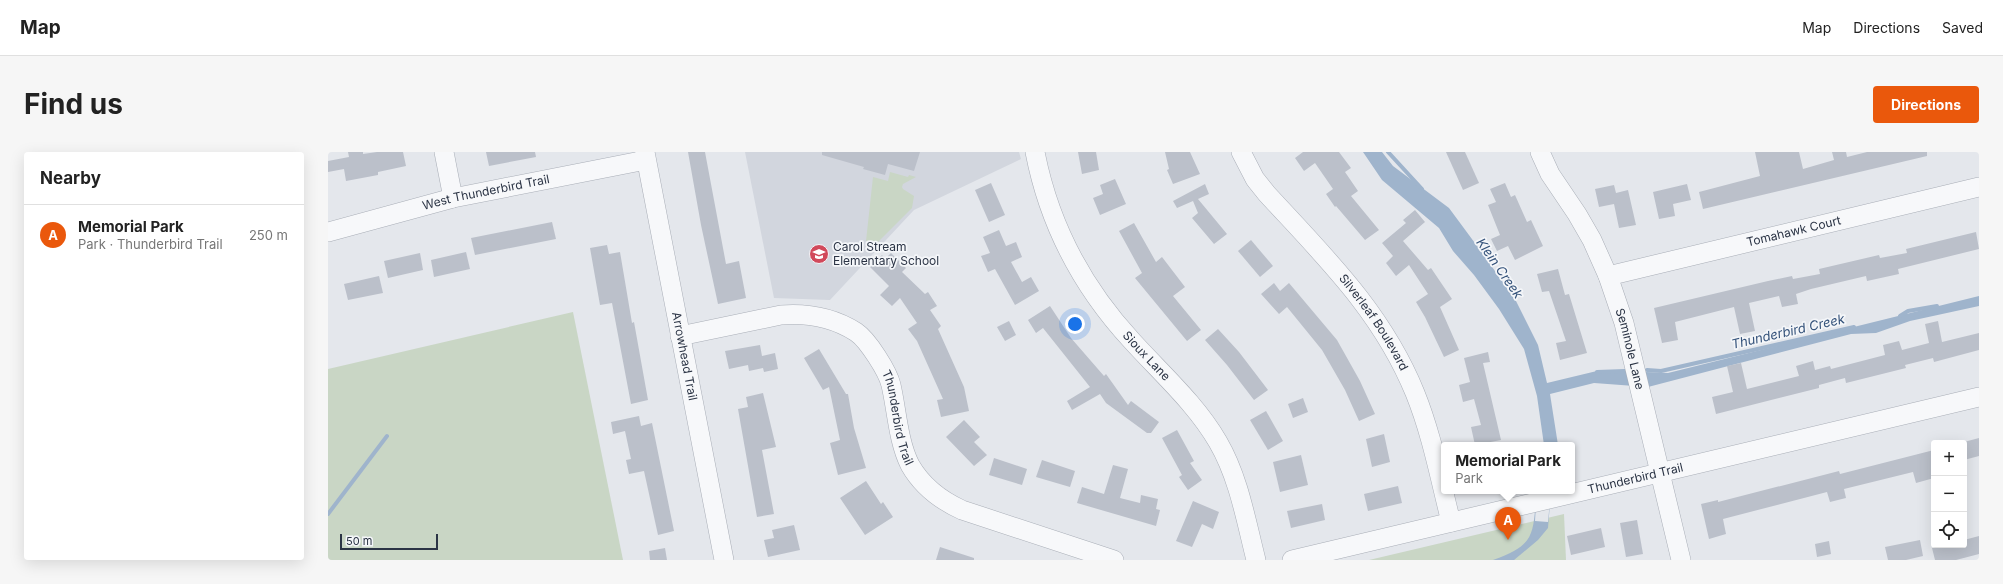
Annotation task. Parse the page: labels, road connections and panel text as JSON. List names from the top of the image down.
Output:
{
  "streets": {
    "street": [
      "West Thunderbird Trail",
      "Tomahawk Court",
      "Silverleaf Boulevard",
      "Seminole Lane",
      "Arrowhead Trail",
      "Sioux Lane",
      "Thunderbird Trail"
    ]
  },
  "crossings": [
    ["West Thunderbird Trail", "Arrowhead Trail"],
    ["Tomahawk Court", "Seminole Lane"],
    ["Silverleaf Boulevard", "Thunderbird Trail"],
    ["Seminole Lane", "Thunderbird Trail"],
    ["Arrowhead Trail", "Thunderbird Trail"]
  ],
  "water": ["Klein Creek", "Thunderbird Creek"],
  "places": {
    "school or university": ["Carol Stream Elementary School"]
  },
  "scale_bar": "50 m",
  "page": {
    "header": "Map",
    "nav": ["Map", "Directions", "Saved"],
    "buttons": "Directions",
    "title": "Find us",
    "heading": "Nearby",
    "list": [
      {
        "mark": "A",
        "name": "Memorial Park",
        "note": "Park · Thunderbird Trail",
        "value": "250 m"
      }
    ],
    "map_buttons": ["+", "−"],
    "popup": ["Memorial Park", "Park"],
    "pins": "A",
    "scale": "50 m"
  }
}
